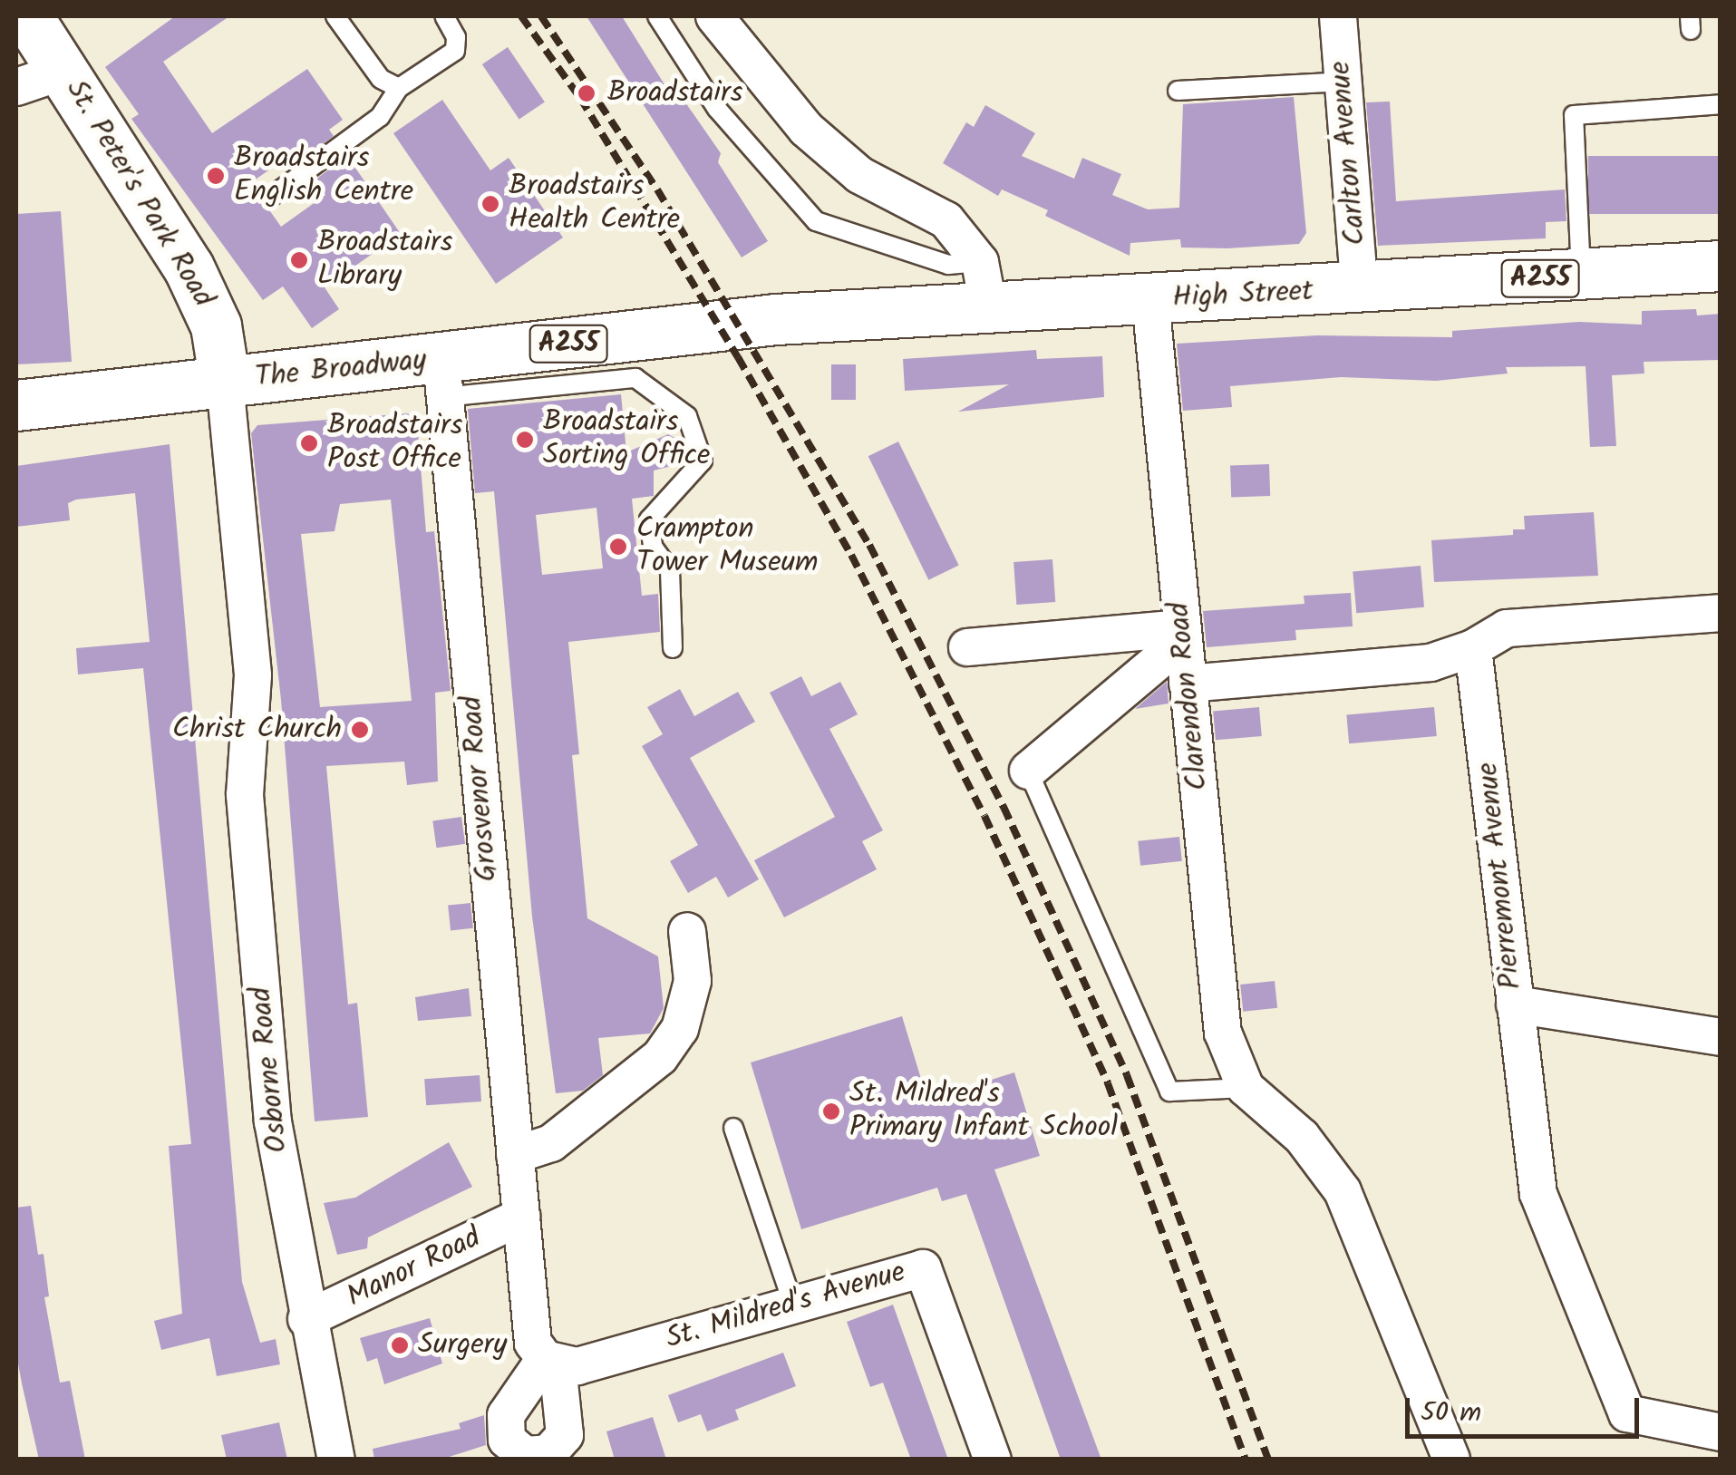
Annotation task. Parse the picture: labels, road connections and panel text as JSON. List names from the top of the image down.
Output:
{
  "streets": {
    "main road": [
      "St. Peter's Park Road",
      "A255",
      "High Street",
      "The Broadway"
    ],
    "street": [
      "Carlton Avenue",
      "Clarendon Road",
      "Grosvenor Road",
      "Pierremont Avenue",
      "Osborne Road",
      "Manor Road",
      "St. Mildred's Avenue"
    ]
  },
  "crossings": [
    ["Carlton Avenue", "High Street"],
    ["St. Peter's Park Road", "A255"],
    ["St. Peter's Park Road", "The Broadway"],
    ["A255", "The Broadway"],
    ["High Street", "The Broadway"],
    ["High Street", "Clarendon Road"],
    ["The Broadway", "Grosvenor Road"],
    ["The Broadway", "Osborne Road"],
    ["Grosvenor Road", "Manor Road"],
    ["Grosvenor Road", "St. Mildred's Avenue"],
    ["Osborne Road", "Manor Road"],
    ["Manor Road", "St. Mildred's Avenue"]
  ],
  "places": [
    "Broadstairs",
    "Broadstairs English Centre",
    "Broadstairs Health Centre",
    "Broadstairs Library",
    "Broadstairs Sorting Office",
    "Broadstairs Post Office",
    "Crampton Tower Museum",
    "Christ Church",
    "St. Mildred's Primary Infant School",
    "Surgery"
  ],
  "scale_bar": "50 m"
}
